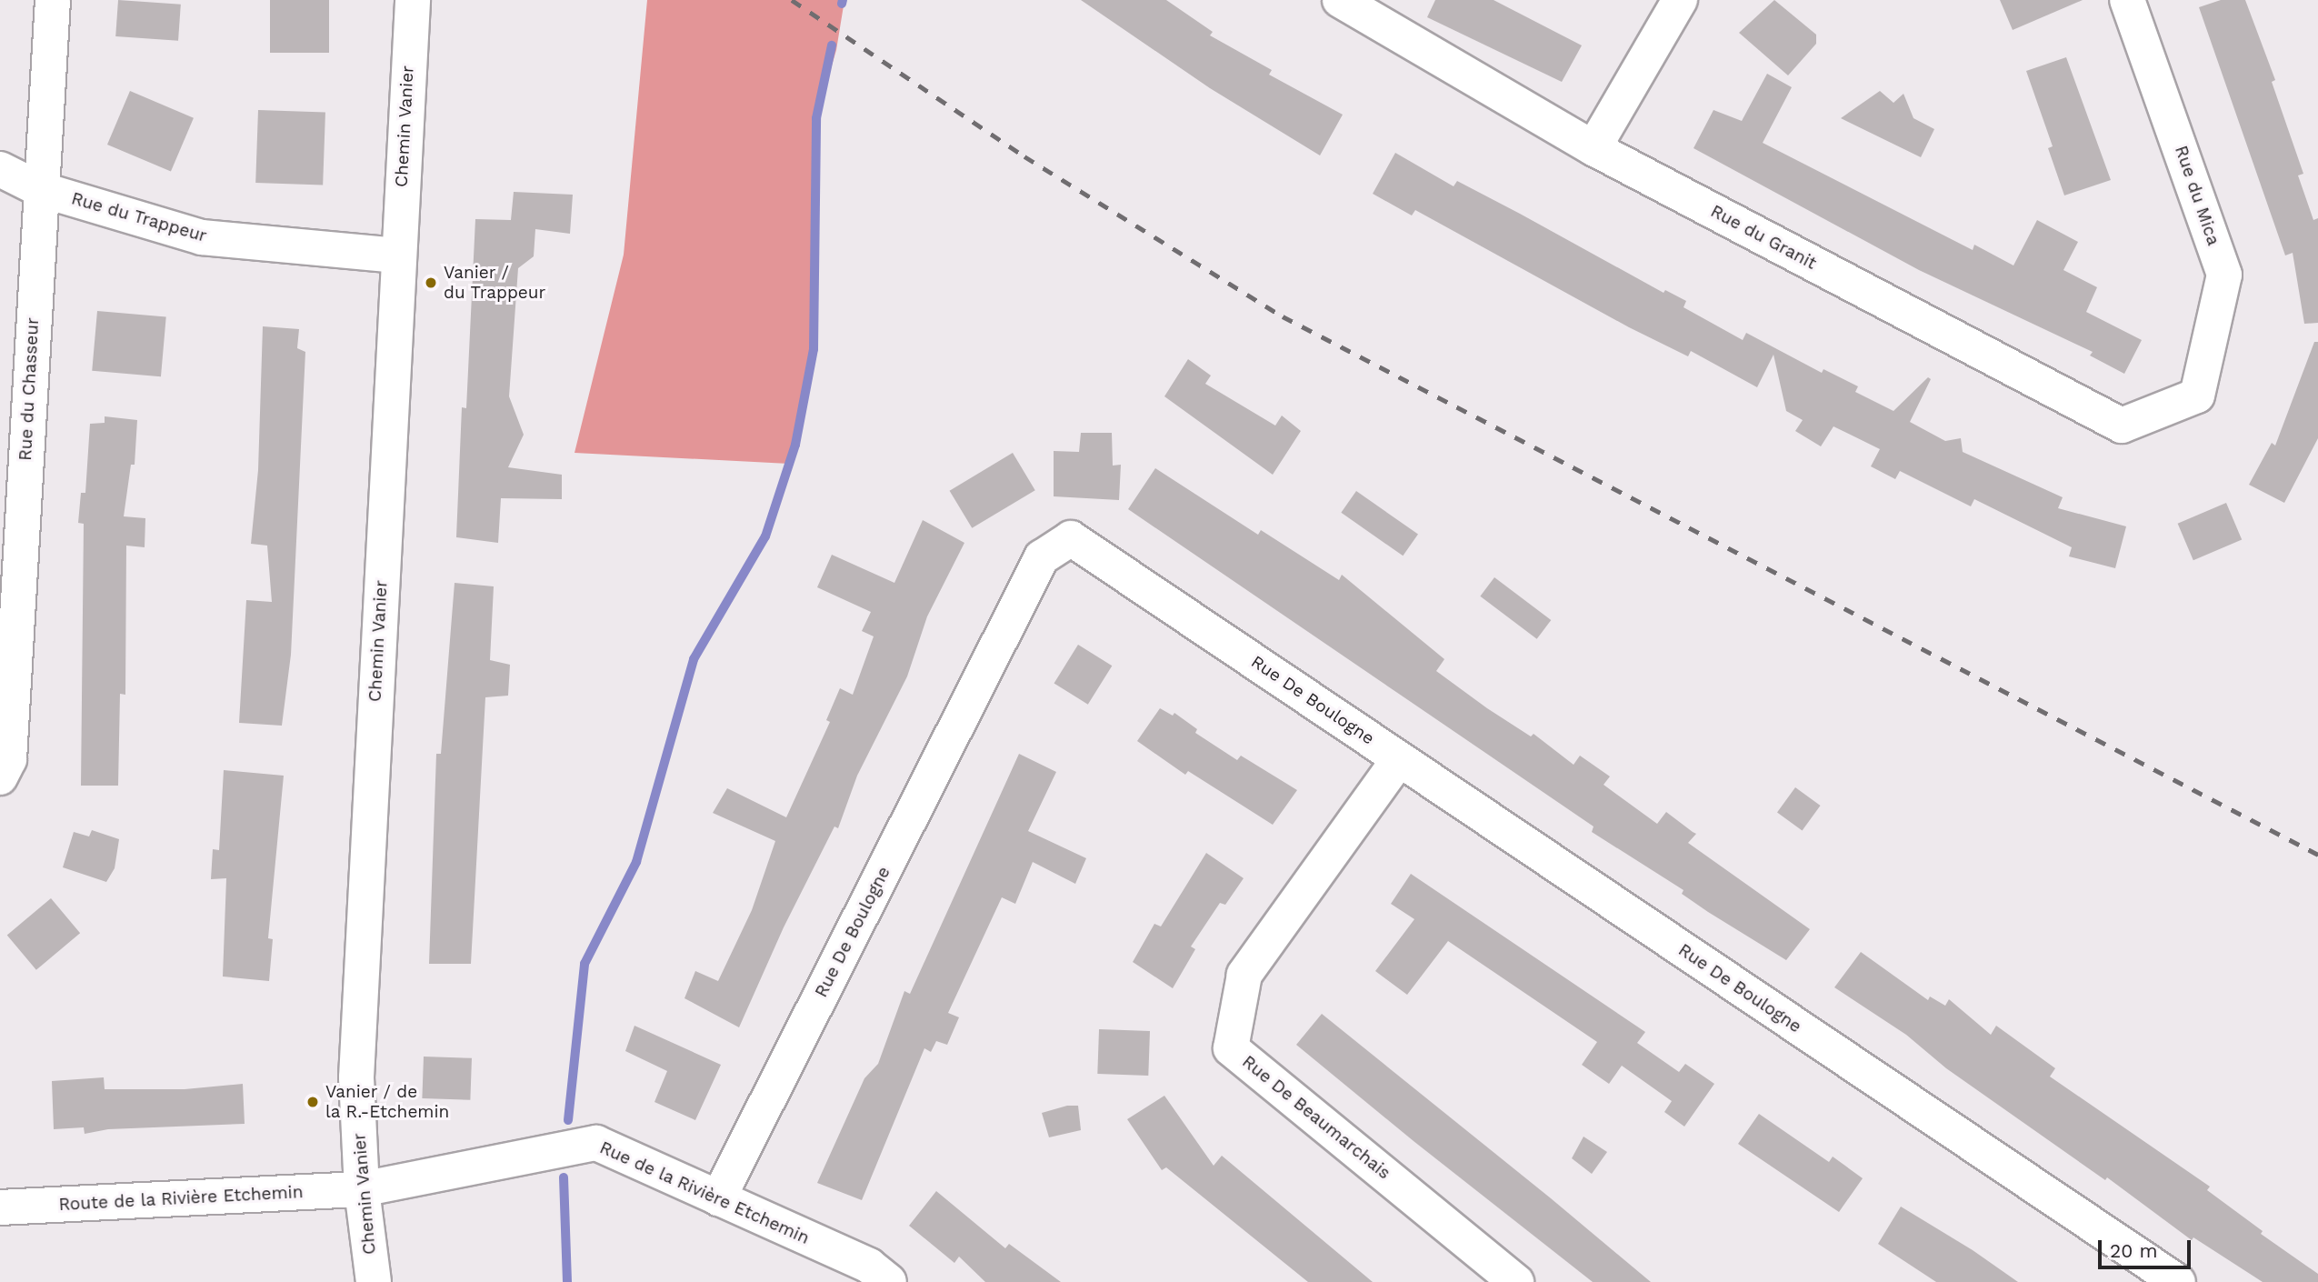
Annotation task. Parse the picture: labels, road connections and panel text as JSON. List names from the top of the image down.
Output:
{
  "streets": {
    "street": [
      "Chemin Vanier",
      "Rue du Mica",
      "Rue du Trappeur",
      "Rue du Granit",
      "Rue du Chasseur",
      "Rue De Boulogne",
      "Rue De Beaumarchais",
      "Rue de la Rivière Etchemin",
      "Route de la Rivière Etchemin"
    ]
  },
  "crossings": [
    ["Chemin Vanier", "Rue du Trappeur"],
    ["Chemin Vanier", "Rue de la Rivière Etchemin"],
    ["Chemin Vanier", "Route de la Rivière Etchemin"],
    ["Rue du Mica", "Rue du Granit"],
    ["Rue du Trappeur", "Rue du Chasseur"],
    ["Rue De Boulogne", "Rue De Beaumarchais"],
    ["Rue De Boulogne", "Rue de la Rivière Etchemin"],
    ["Rue de la Rivière Etchemin", "Route de la Rivière Etchemin"]
  ],
  "places": ["Vanier / du Trappeur", "Vanier / de la R.-Etchemin"],
  "scale_bar": "20 m"
}
